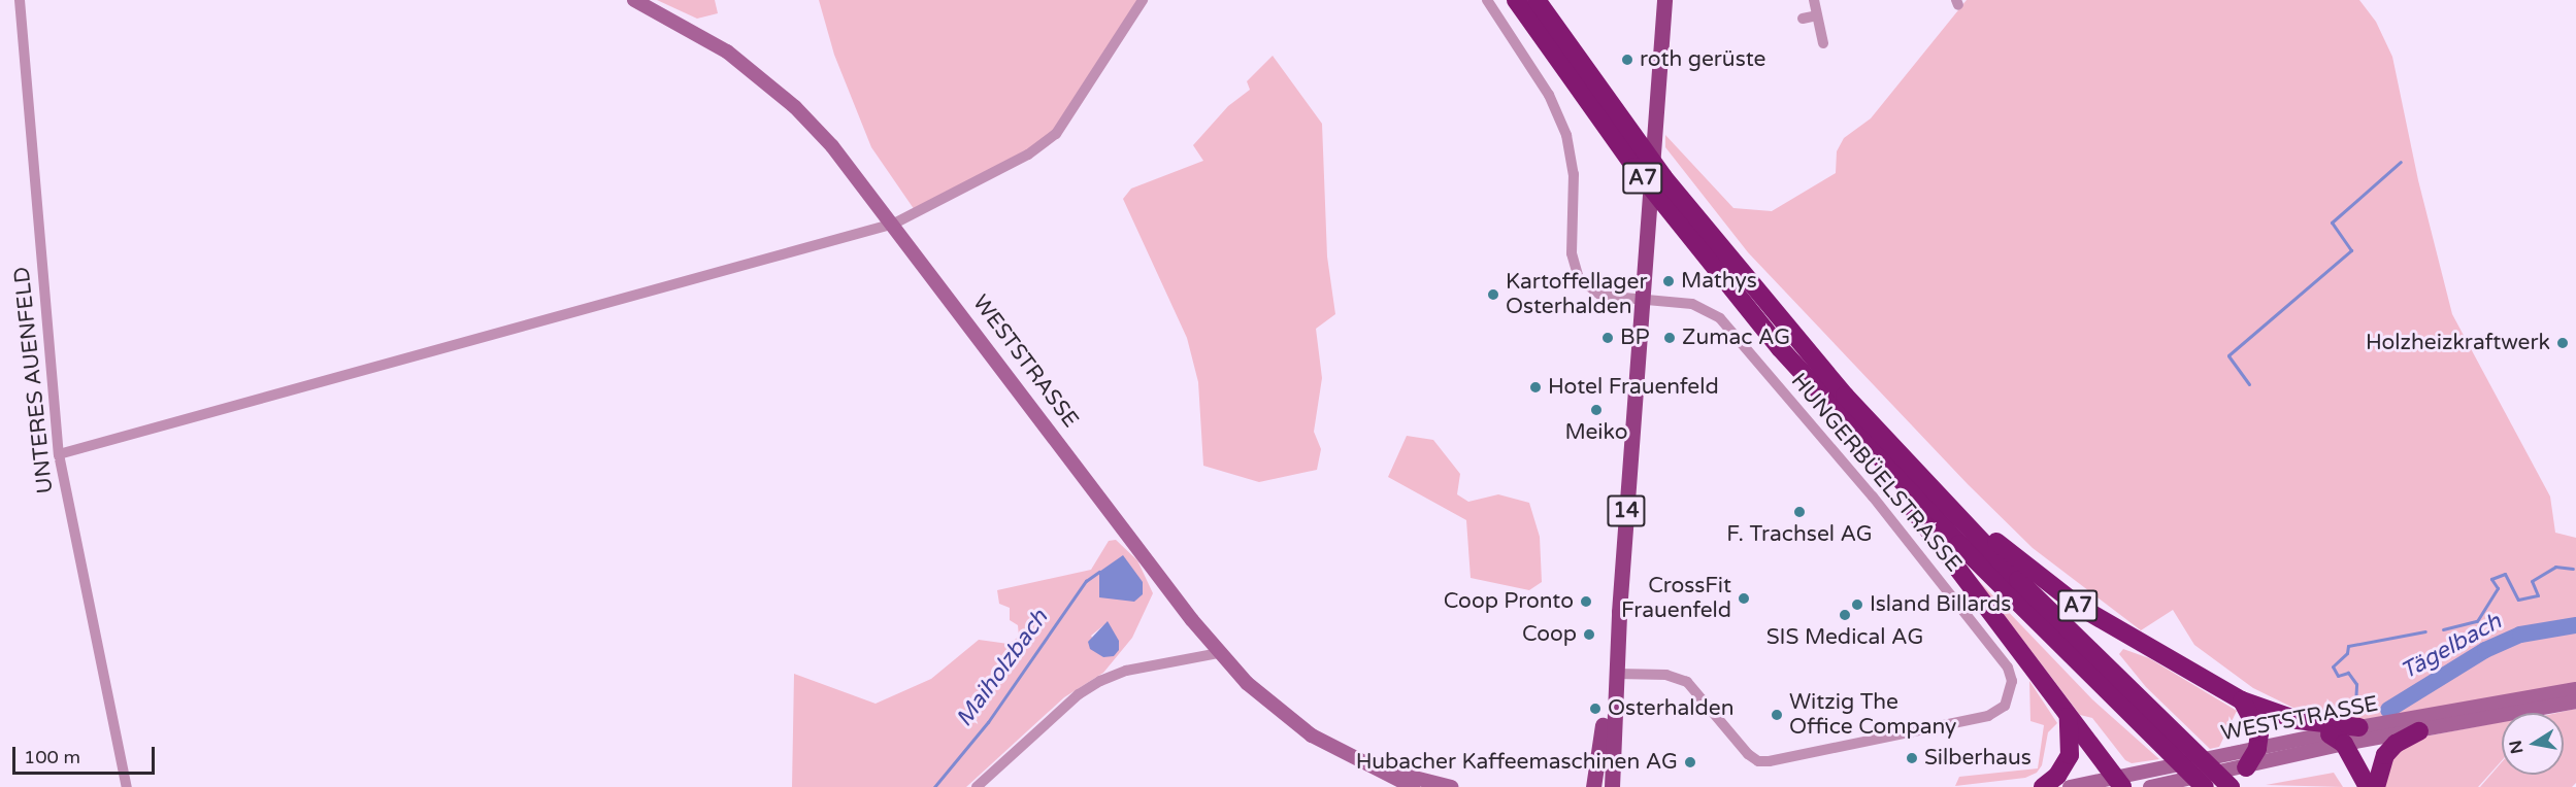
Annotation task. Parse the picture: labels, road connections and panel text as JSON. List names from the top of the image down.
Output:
{
  "streets": {
    "highway": ["A7"],
    "main road": ["WESTSTRASSE", "14"],
    "street": ["UNTERES AUENFELD", "HUNGERBÜELSTRASSE"]
  },
  "crossings": [
    ["A7", "WESTSTRASSE"],
    ["HUNGERBÜELSTRASSE", "14"]
  ],
  "water": ["Tägelbach", "Maiholzbach"],
  "places": [
    "roth gerüste",
    "Mathys",
    "Kartoffellager Osterhalden",
    "BP",
    "Zumac AG",
    "Holzheizkraftwerk",
    "Hotel Frauenfeld",
    "Meiko",
    "F. Trachsel AG",
    "CrossFit Frauenfeld",
    "Coop Pronto",
    "Island Billards",
    "SIS Medical AG",
    "Coop",
    "Osterhalden",
    "Witzig The Office Company",
    "Silberhaus",
    "Hubacher Kaffeemaschinen AG"
  ],
  "scale_bar": "100 m",
  "north": "left"
}
